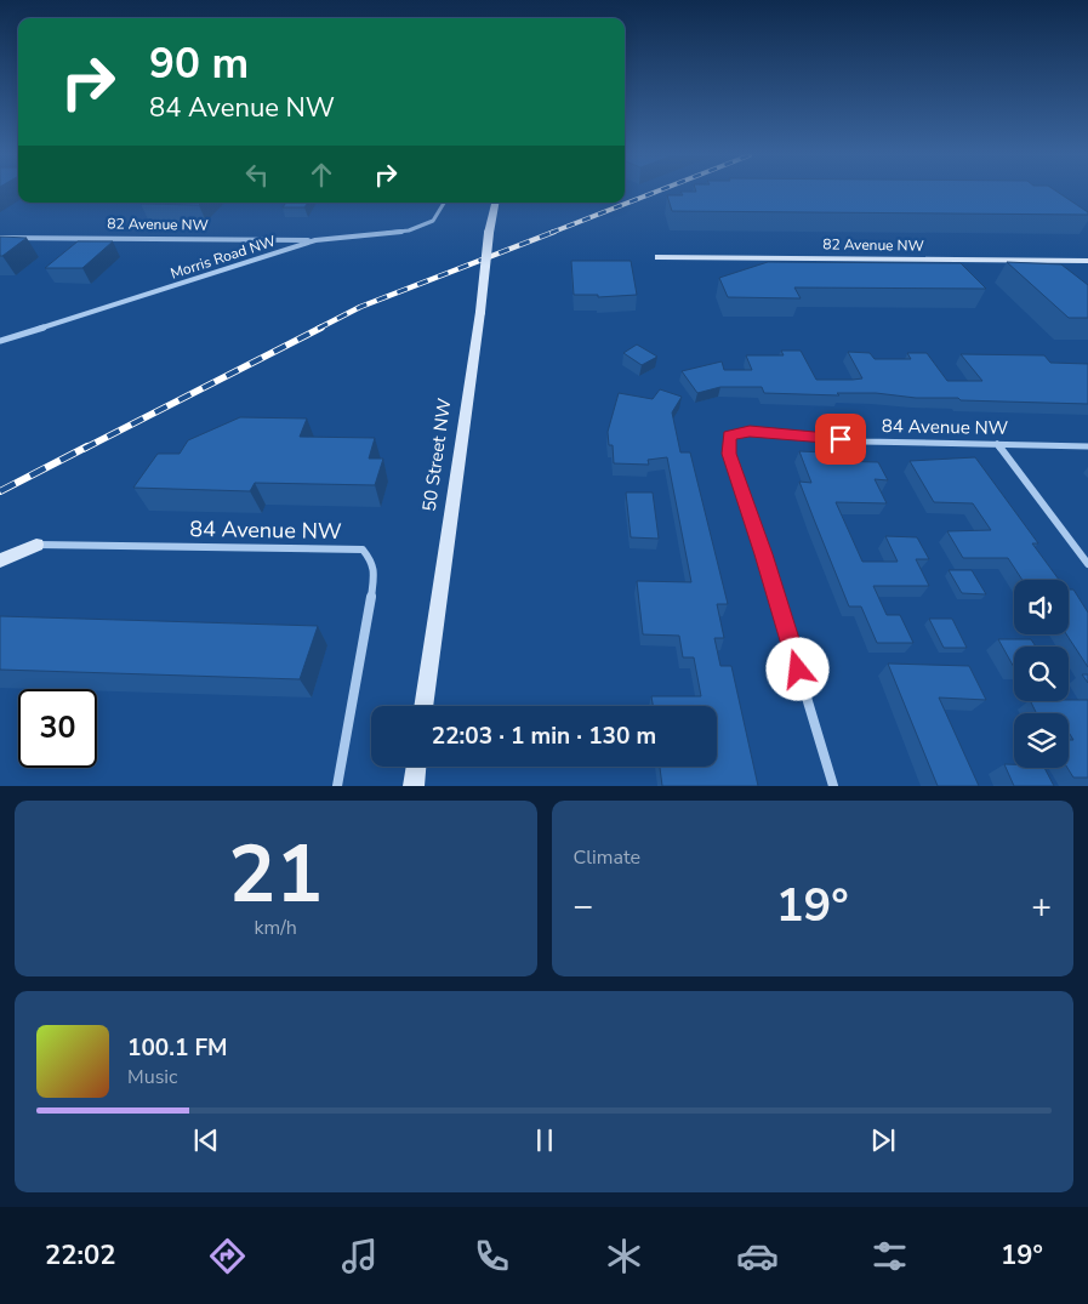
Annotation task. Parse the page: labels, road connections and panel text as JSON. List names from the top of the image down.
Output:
{
  "streets": {
    "main road": ["82 Avenue NW", "50 Street NW"],
    "street": ["Morris Road NW", "84 Avenue NW"]
  },
  "crossings": [
    ["82 Avenue NW", "Morris Road NW"]
  ],
  "page": {
    "turn": ["90 m", "84 Avenue NW"],
    "limit": "30",
    "trip": "22:03 · 1 min · 130 m",
    "tile": [
      ["21", "km/h"],
      "Climate"
    ],
    "heat": ["−", "19°", "+"],
    "song": ["100.1 FM", "Music"],
    "tabs": ["22:02", "19°"]
  }
}
